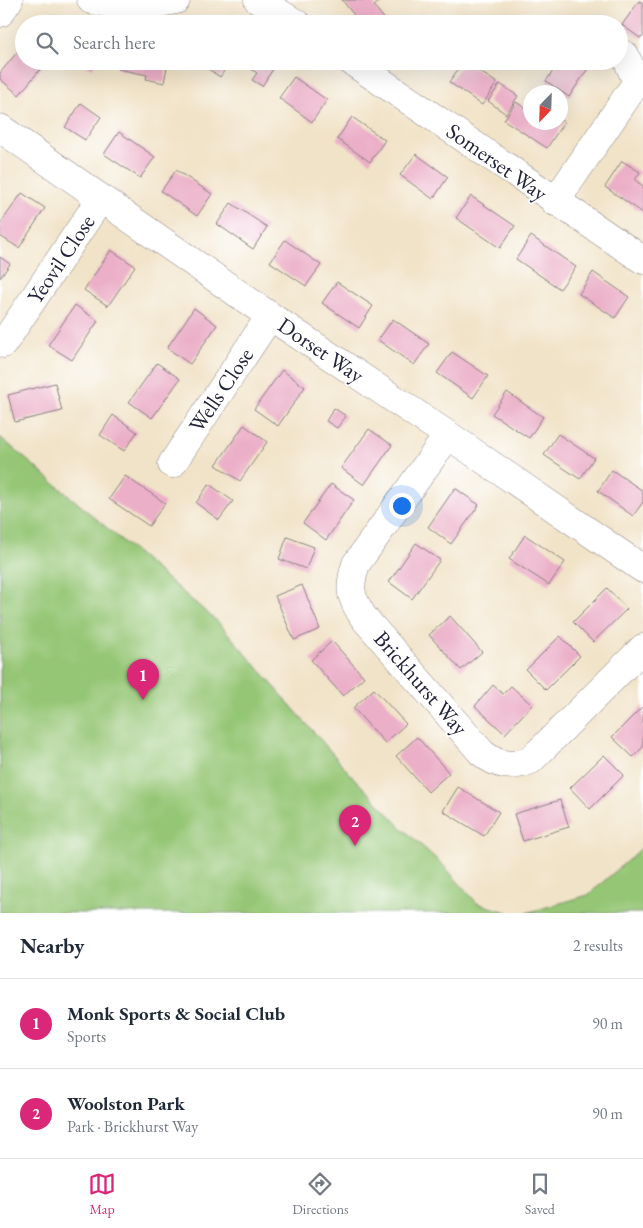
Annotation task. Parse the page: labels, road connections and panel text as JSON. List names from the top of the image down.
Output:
{
  "streets": {
    "street": [
      "Somerset Way",
      "Yeovil Close",
      "Dorset Way",
      "Wells Close",
      "Brickhurst Way"
    ]
  },
  "crossings": [
    ["Yeovil Close", "Dorset Way"],
    ["Dorset Way", "Wells Close"],
    ["Dorset Way", "Brickhurst Way"]
  ],
  "north": "bottom left",
  "page": {
    "search": "Search here",
    "pins": ["1", "2"],
    "heading": ["Nearby", "2 results"],
    "list": [
      {
        "mark": "1",
        "name": "Monk Sports & Social Club",
        "note": "Sports",
        "value": "90 m"
      },
      {
        "mark": "2",
        "name": "Woolston Park",
        "note": "Park · Brickhurst Way",
        "value": "90 m"
      }
    ],
    "nav": ["Map", "Directions", "Saved"]
  }
}
